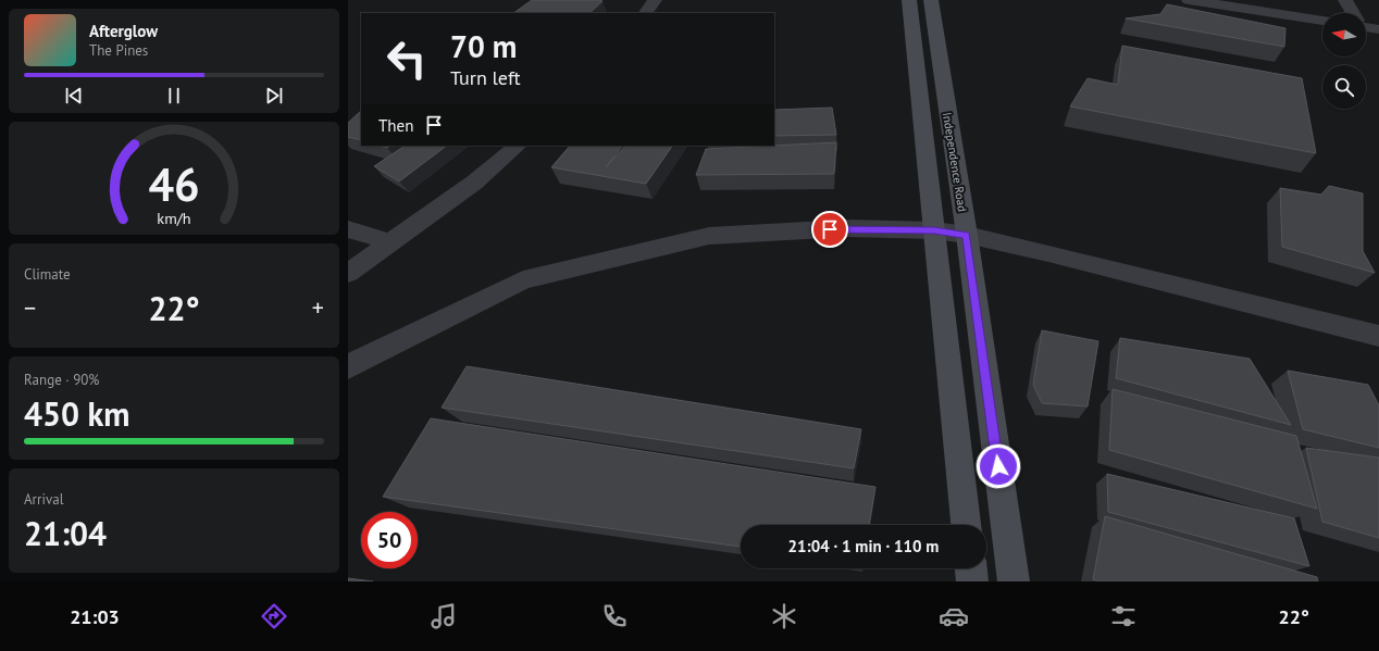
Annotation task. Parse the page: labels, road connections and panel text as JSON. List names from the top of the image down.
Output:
{
  "streets": {
    "main road": ["Independence Road"]
  },
  "north": "left",
  "page": {
    "turn": ["70 m", "Turn left"],
    "song": ["Afterglow", "The Pines"],
    "then": "Then",
    "tile": [
      "Climate",
      ["Range · 90%", "450 km"],
      ["Arrival", "21:04"]
    ],
    "heat": ["−", "22°", "+"],
    "limit": "50",
    "trip": "21:04 · 1 min · 110 m",
    "tabs": ["21:03", "22°"],
    "gauge": ["46", "km/h"]
  }
}
